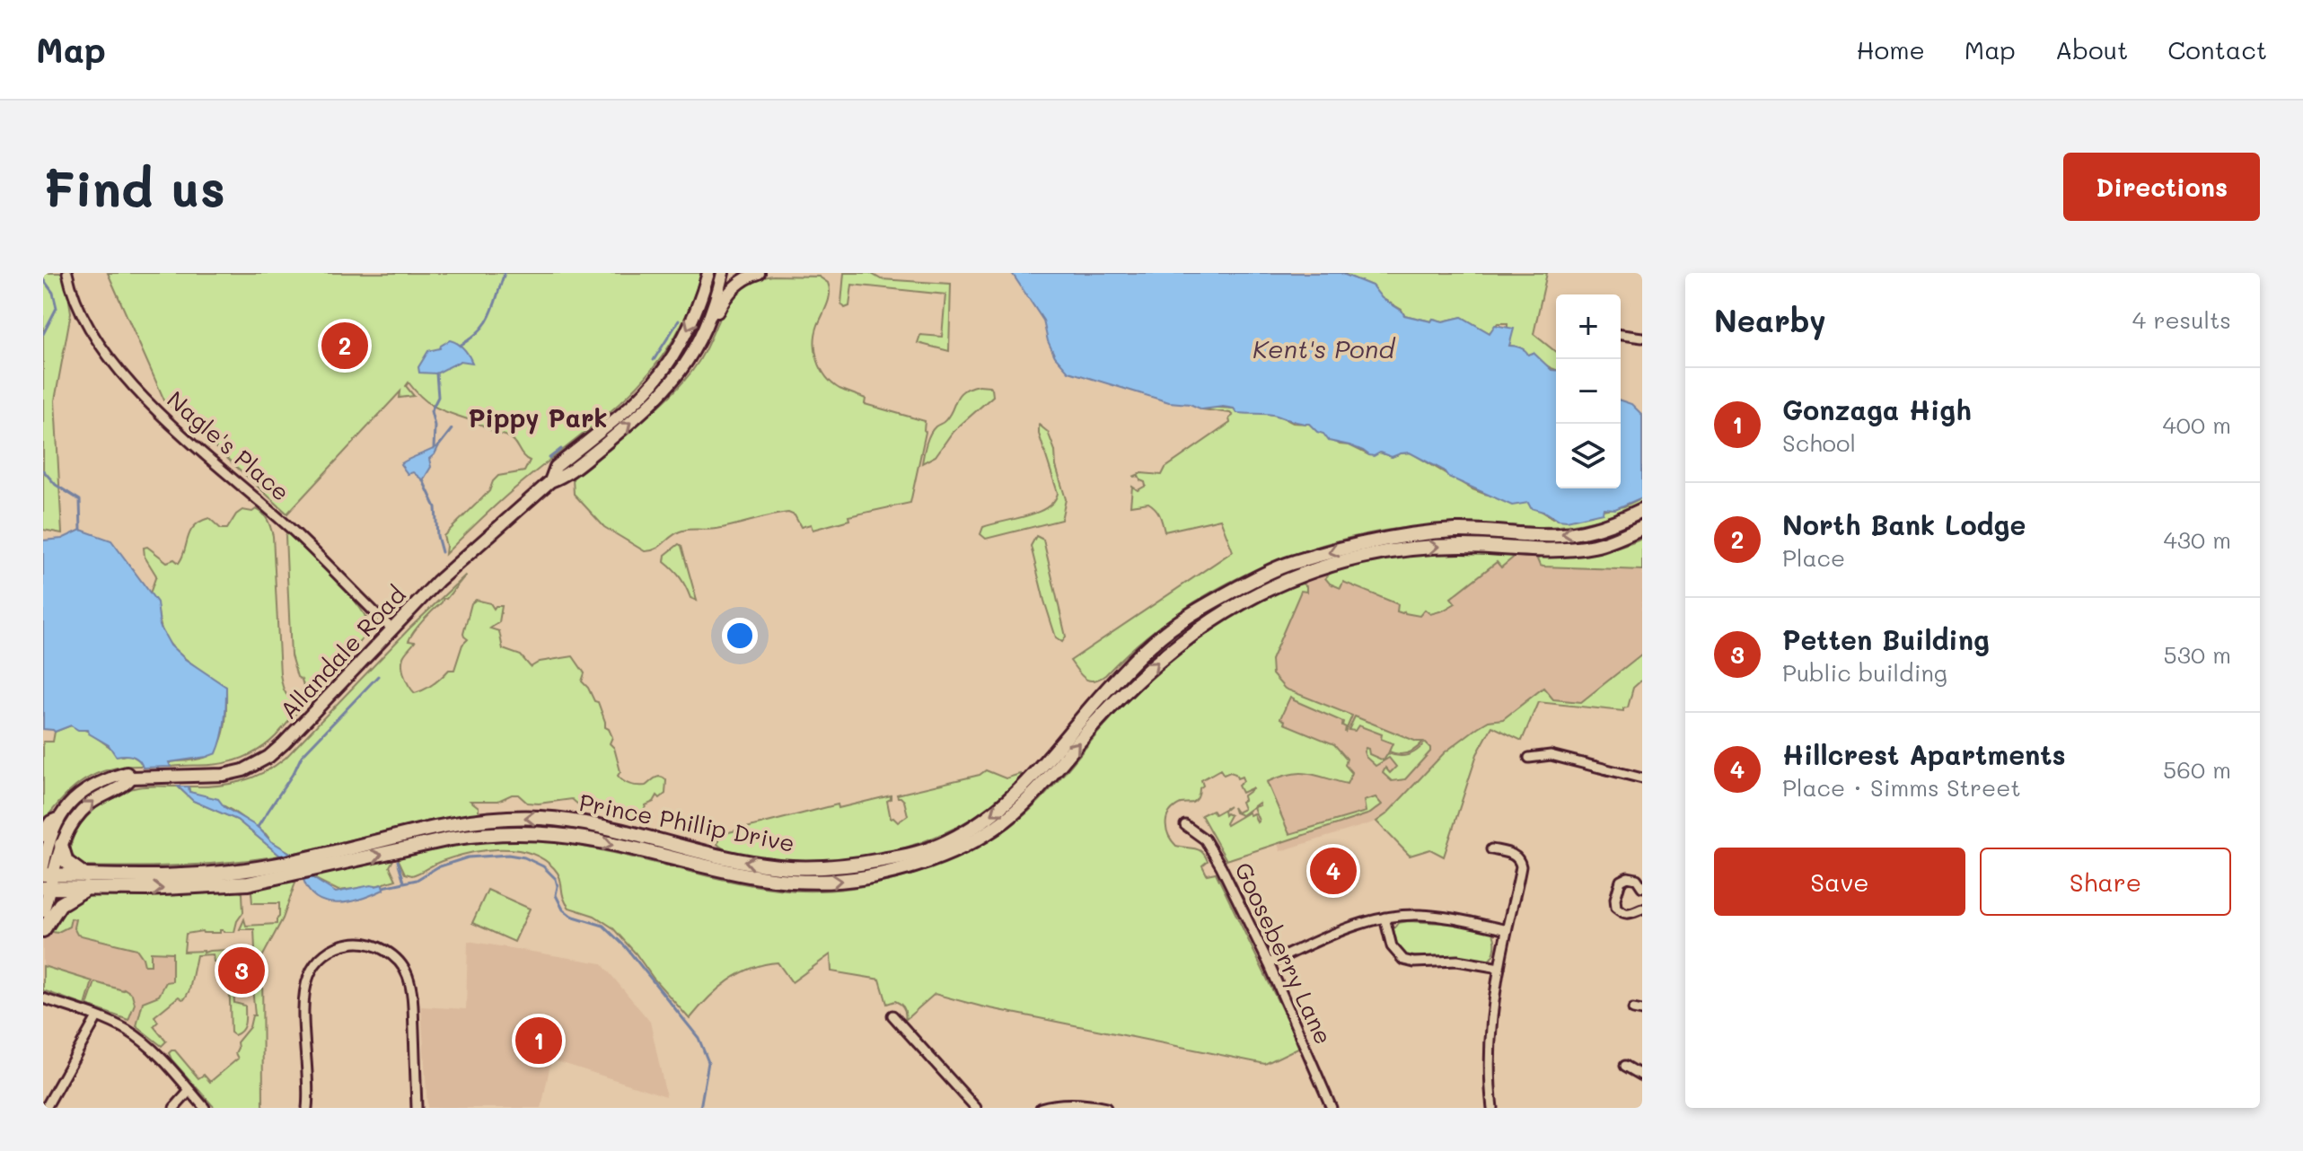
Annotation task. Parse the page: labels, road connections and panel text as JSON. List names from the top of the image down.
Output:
{
  "streets": {
    "main road": ["Allandale Road", "Prince Phillip Drive"],
    "street": ["Nagle's Place", "Gooseberry Lane"]
  },
  "crossings": [
    ["Nagle's Place", "Allandale Road"],
    ["Allandale Road", "Prince Phillip Drive"]
  ],
  "districts": ["Pippy Park"],
  "water": ["Kent's Pond"],
  "page": {
    "header": "Map",
    "nav": [
      "Home",
      "Map",
      "About",
      "Contact"
    ],
    "buttons": [
      "Directions",
      ["Save", "Share"]
    ],
    "title": "Find us",
    "heading": ["Nearby", "4 results"],
    "map_buttons": ["+", "−"],
    "pins": [
      "2",
      "4",
      "3",
      "1"
    ],
    "list": [
      {
        "mark": "1",
        "name": "Gonzaga High",
        "note": "School",
        "value": "400 m"
      },
      {
        "mark": "2",
        "name": "North Bank Lodge",
        "note": "Place",
        "value": "430 m"
      },
      {
        "mark": "3",
        "name": "Petten Building",
        "note": "Public building",
        "value": "530 m"
      },
      {
        "mark": "4",
        "name": "Hillcrest Apartments",
        "note": "Place · Simms Street",
        "value": "560 m"
      }
    ]
  }
}
